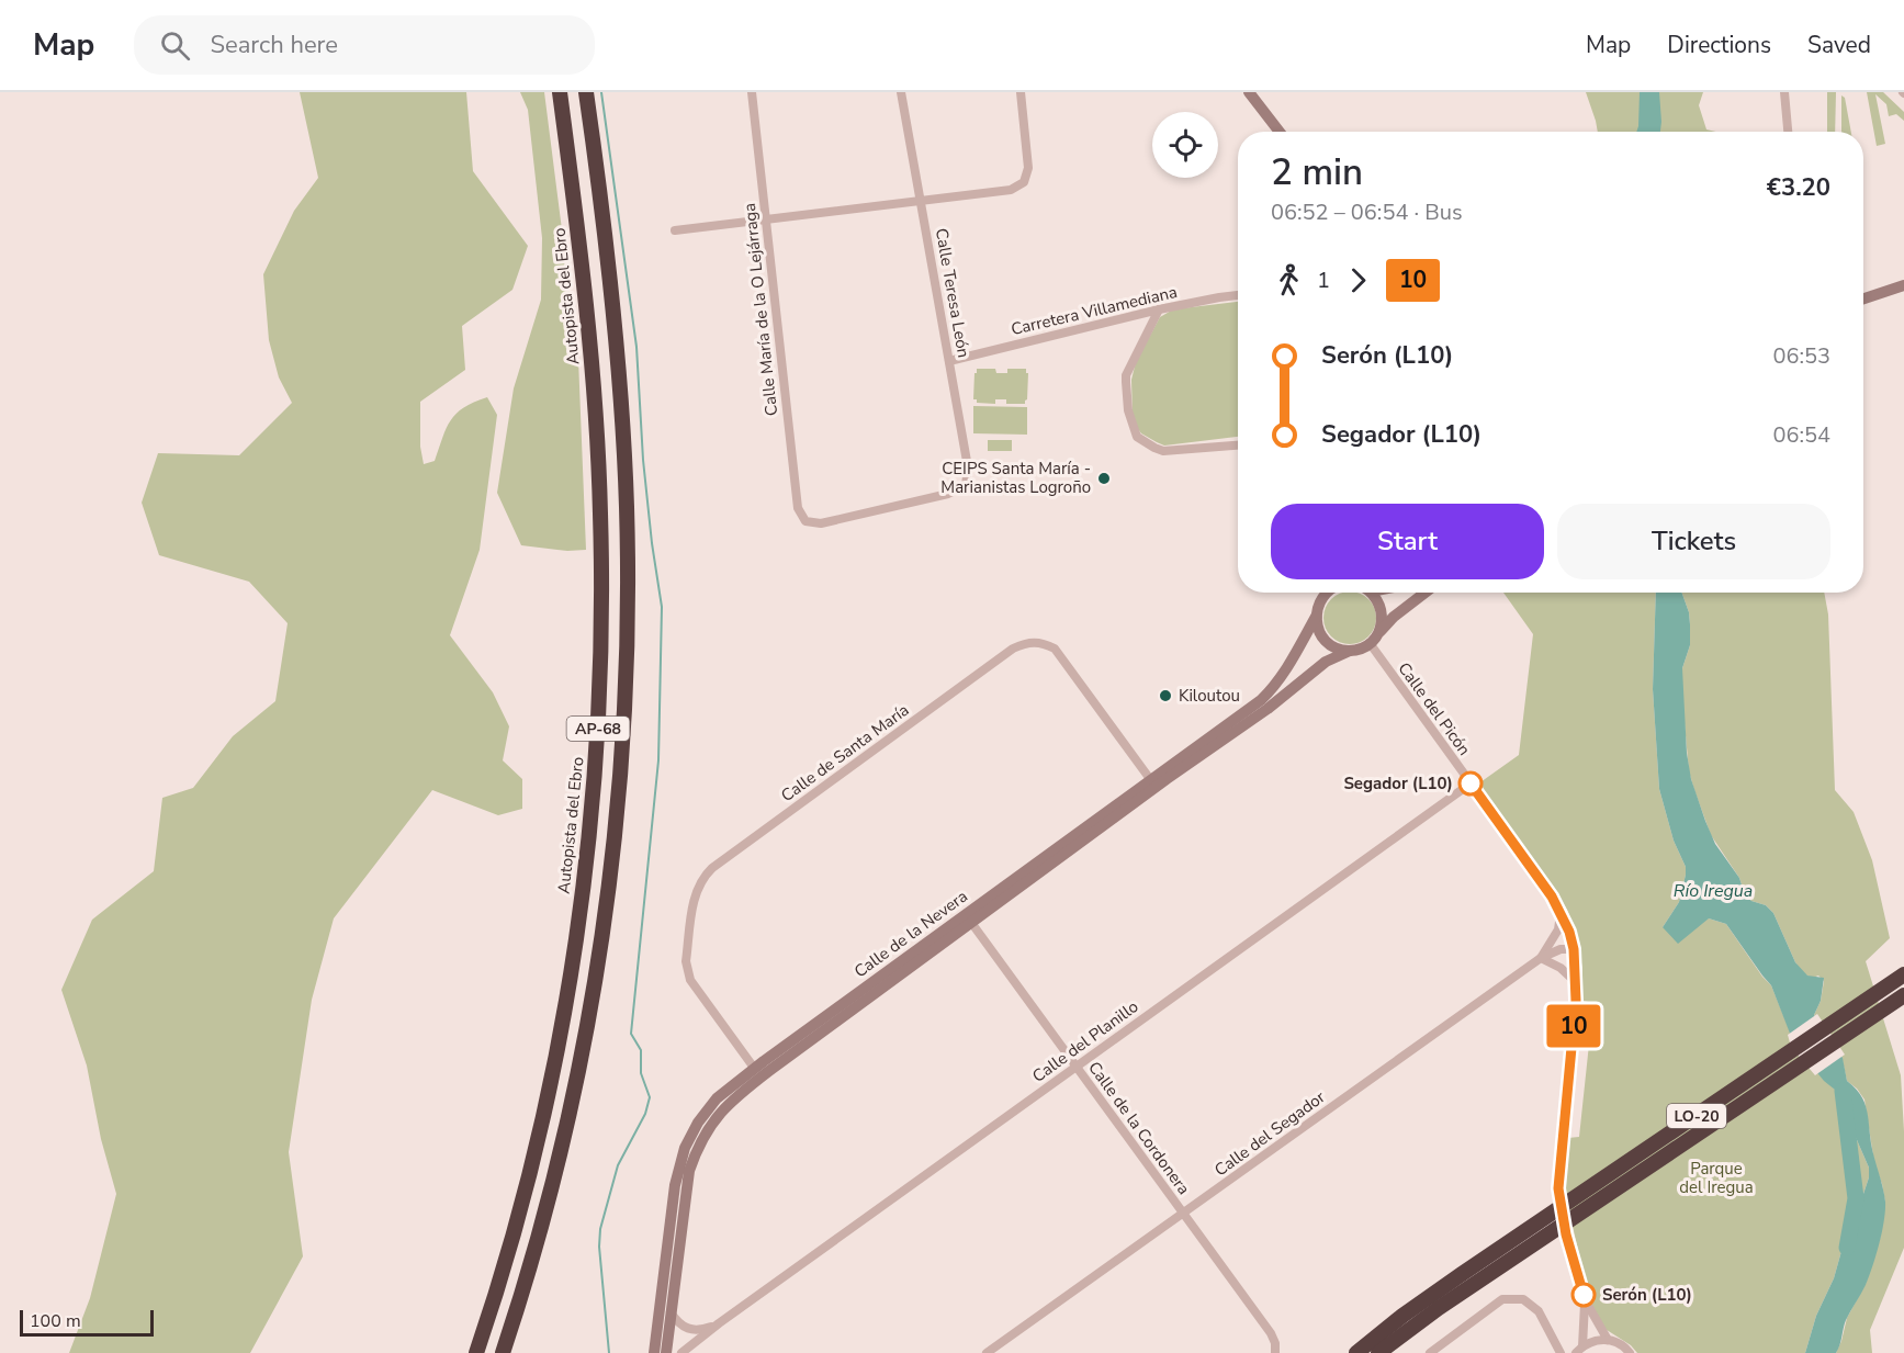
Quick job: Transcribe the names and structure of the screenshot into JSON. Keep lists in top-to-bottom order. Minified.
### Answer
{"streets":{"highway":["Autopista del Ebro","AP-68","LO-20"],"main road":["Calle de la Nevera"],"street":["Calle Teresa León","Calle María de la O Lejárraga","Carretera Villamediana","Calle del Picón","Calle de Santa María","Calle del Planillo","Calle de la Cordonera","Calle del Segador"]},"crossings":[["Calle Teresa León","Calle María de la O Lejárraga"],["Calle Teresa León","Carretera Villamediana"],["Calle del Picón","Calle de la Nevera"],["Calle del Picón","Calle del Planillo"],["Calle del Picón","Calle del Segador"],["Calle de Santa María","Calle de la Nevera"],["Calle de la Nevera","Calle del Planillo"],["Calle de la Nevera","Calle de la Cordonera"],["Calle del Planillo","Calle de la Cordonera"],["Calle de la Cordonera","Calle del Segador"]],"water":["Río Iregua"],"parks":["Parque del Iregua"],"places":["CEIPS Santa María - Marianistas Logroño","Kiloutou","Segador (L10)","Serón (L10)"],"lines":["bus line 10"],"scale_bar":"100 m","page":{"header":"Map","search":"Search here","nav":["Map","Directions","Saved"],"on_map":"10","heading":["2 min","06:52 – 06:54 · Bus","€3.20"],"legs":["1","10"],"list":[{"name":"Serón (L10)","value":"06:53"},{"name":"Segador (L10)","value":"06:54"}],"buttons":["Start","Tickets"],"scale":"100 m"}}
